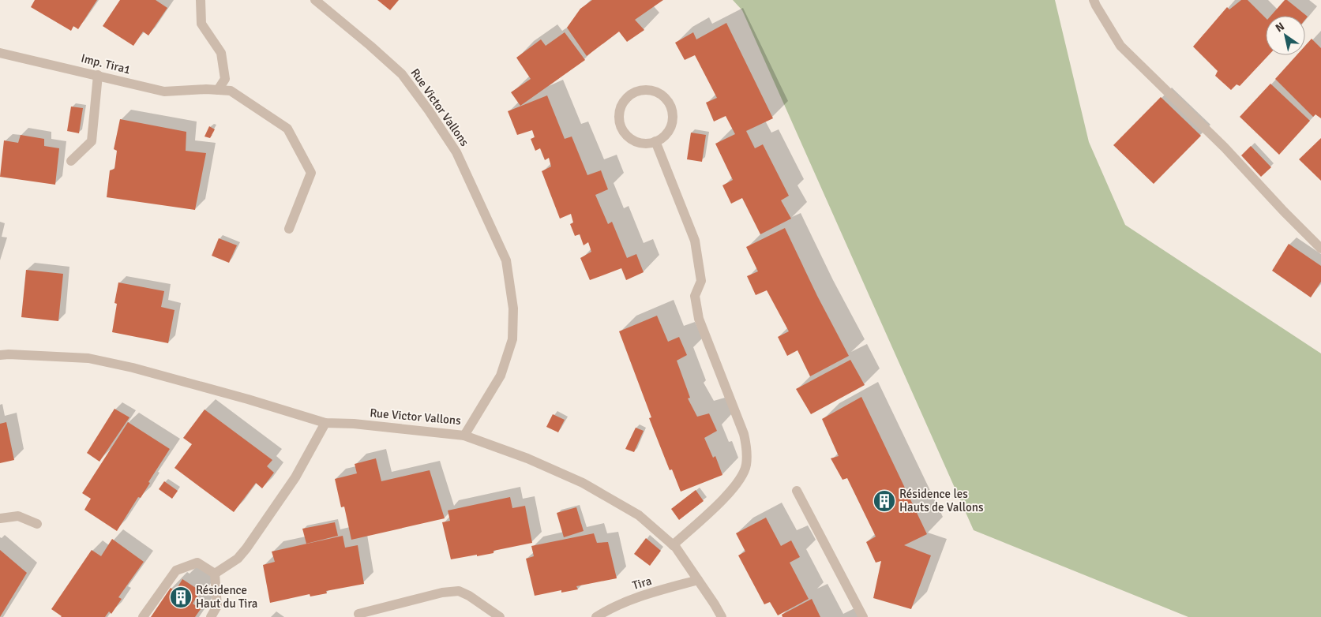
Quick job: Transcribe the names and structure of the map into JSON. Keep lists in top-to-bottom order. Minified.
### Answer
{"streets":{"street":["Imp. Tira1","Rue Victor Vallons","Tira"]},"places":{"building":["Résidence les Hauts de Vallons","Résidence Haut du Tira"]},"north":"top left"}
